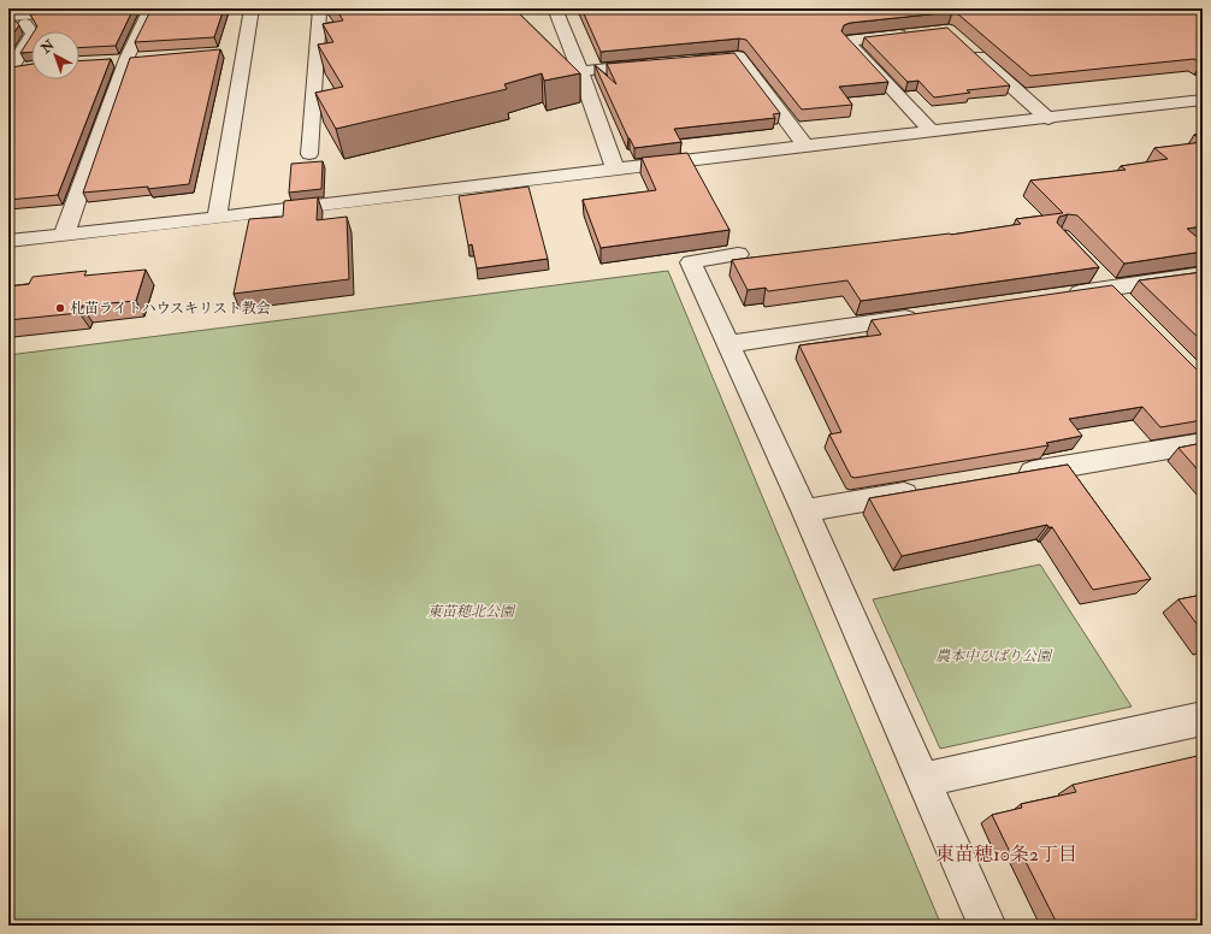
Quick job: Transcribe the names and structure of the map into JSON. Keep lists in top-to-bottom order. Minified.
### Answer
{"districts":["東苗穂10条2丁目"],"parks":["東苗穂北公園","農本中ひばり公園"],"places":["札苗ライトハウスキリスト教会"],"north":"top left"}
